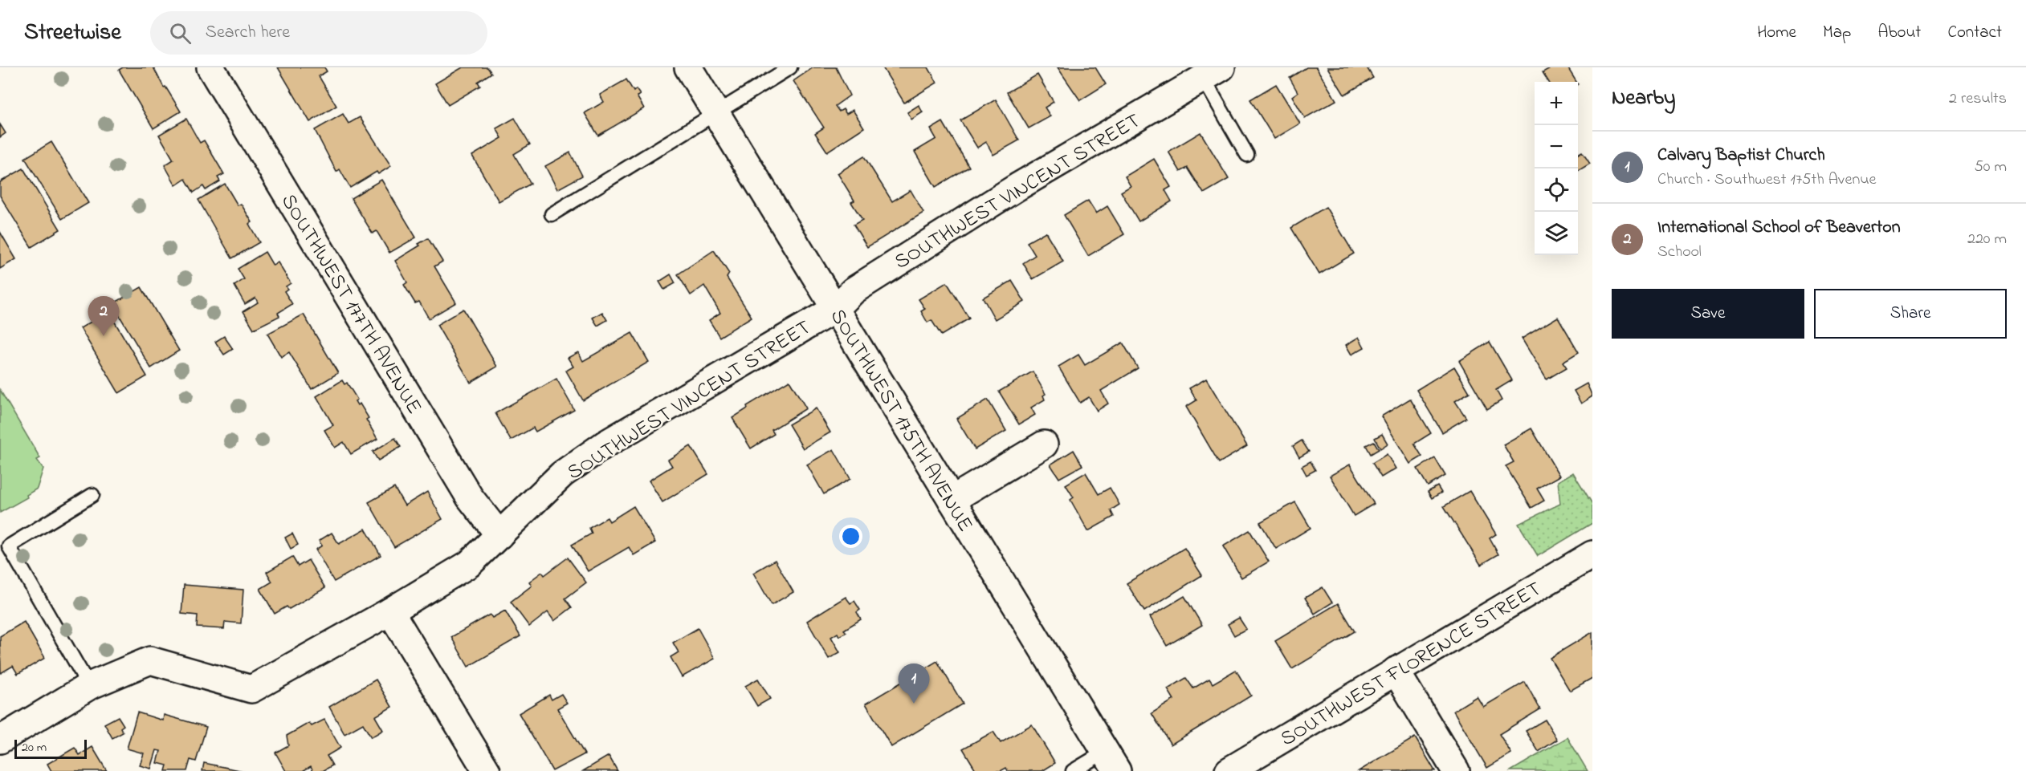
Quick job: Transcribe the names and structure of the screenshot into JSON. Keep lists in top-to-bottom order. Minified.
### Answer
{"streets":{"street":["SOUTHWEST VINCENT STREET","SOUTHWEST 177TH AVENUE","SOUTHWEST 175TH AVENUE","SOUTHWEST FLORENCE STREET"]},"crossings":[["SOUTHWEST VINCENT STREET","SOUTHWEST 177TH AVENUE"],["SOUTHWEST VINCENT STREET","SOUTHWEST 175TH AVENUE"]],"scale_bar":"20 m","page":{"header":"Streetwise","search":"Search here","nav":["Home","Map","About","Contact"],"heading":["Nearby","2 results"],"map_buttons":["+","−"],"list":[{"mark":"1","name":"Calvary Baptist Church","note":"Church · Southwest 175th Avenue","value":"50 m"},{"mark":"2","name":"International School of Beaverton","note":"School","value":"220 m"}],"buttons":["Save","Share"],"pins":["2","1"],"scale":"20 m"}}
